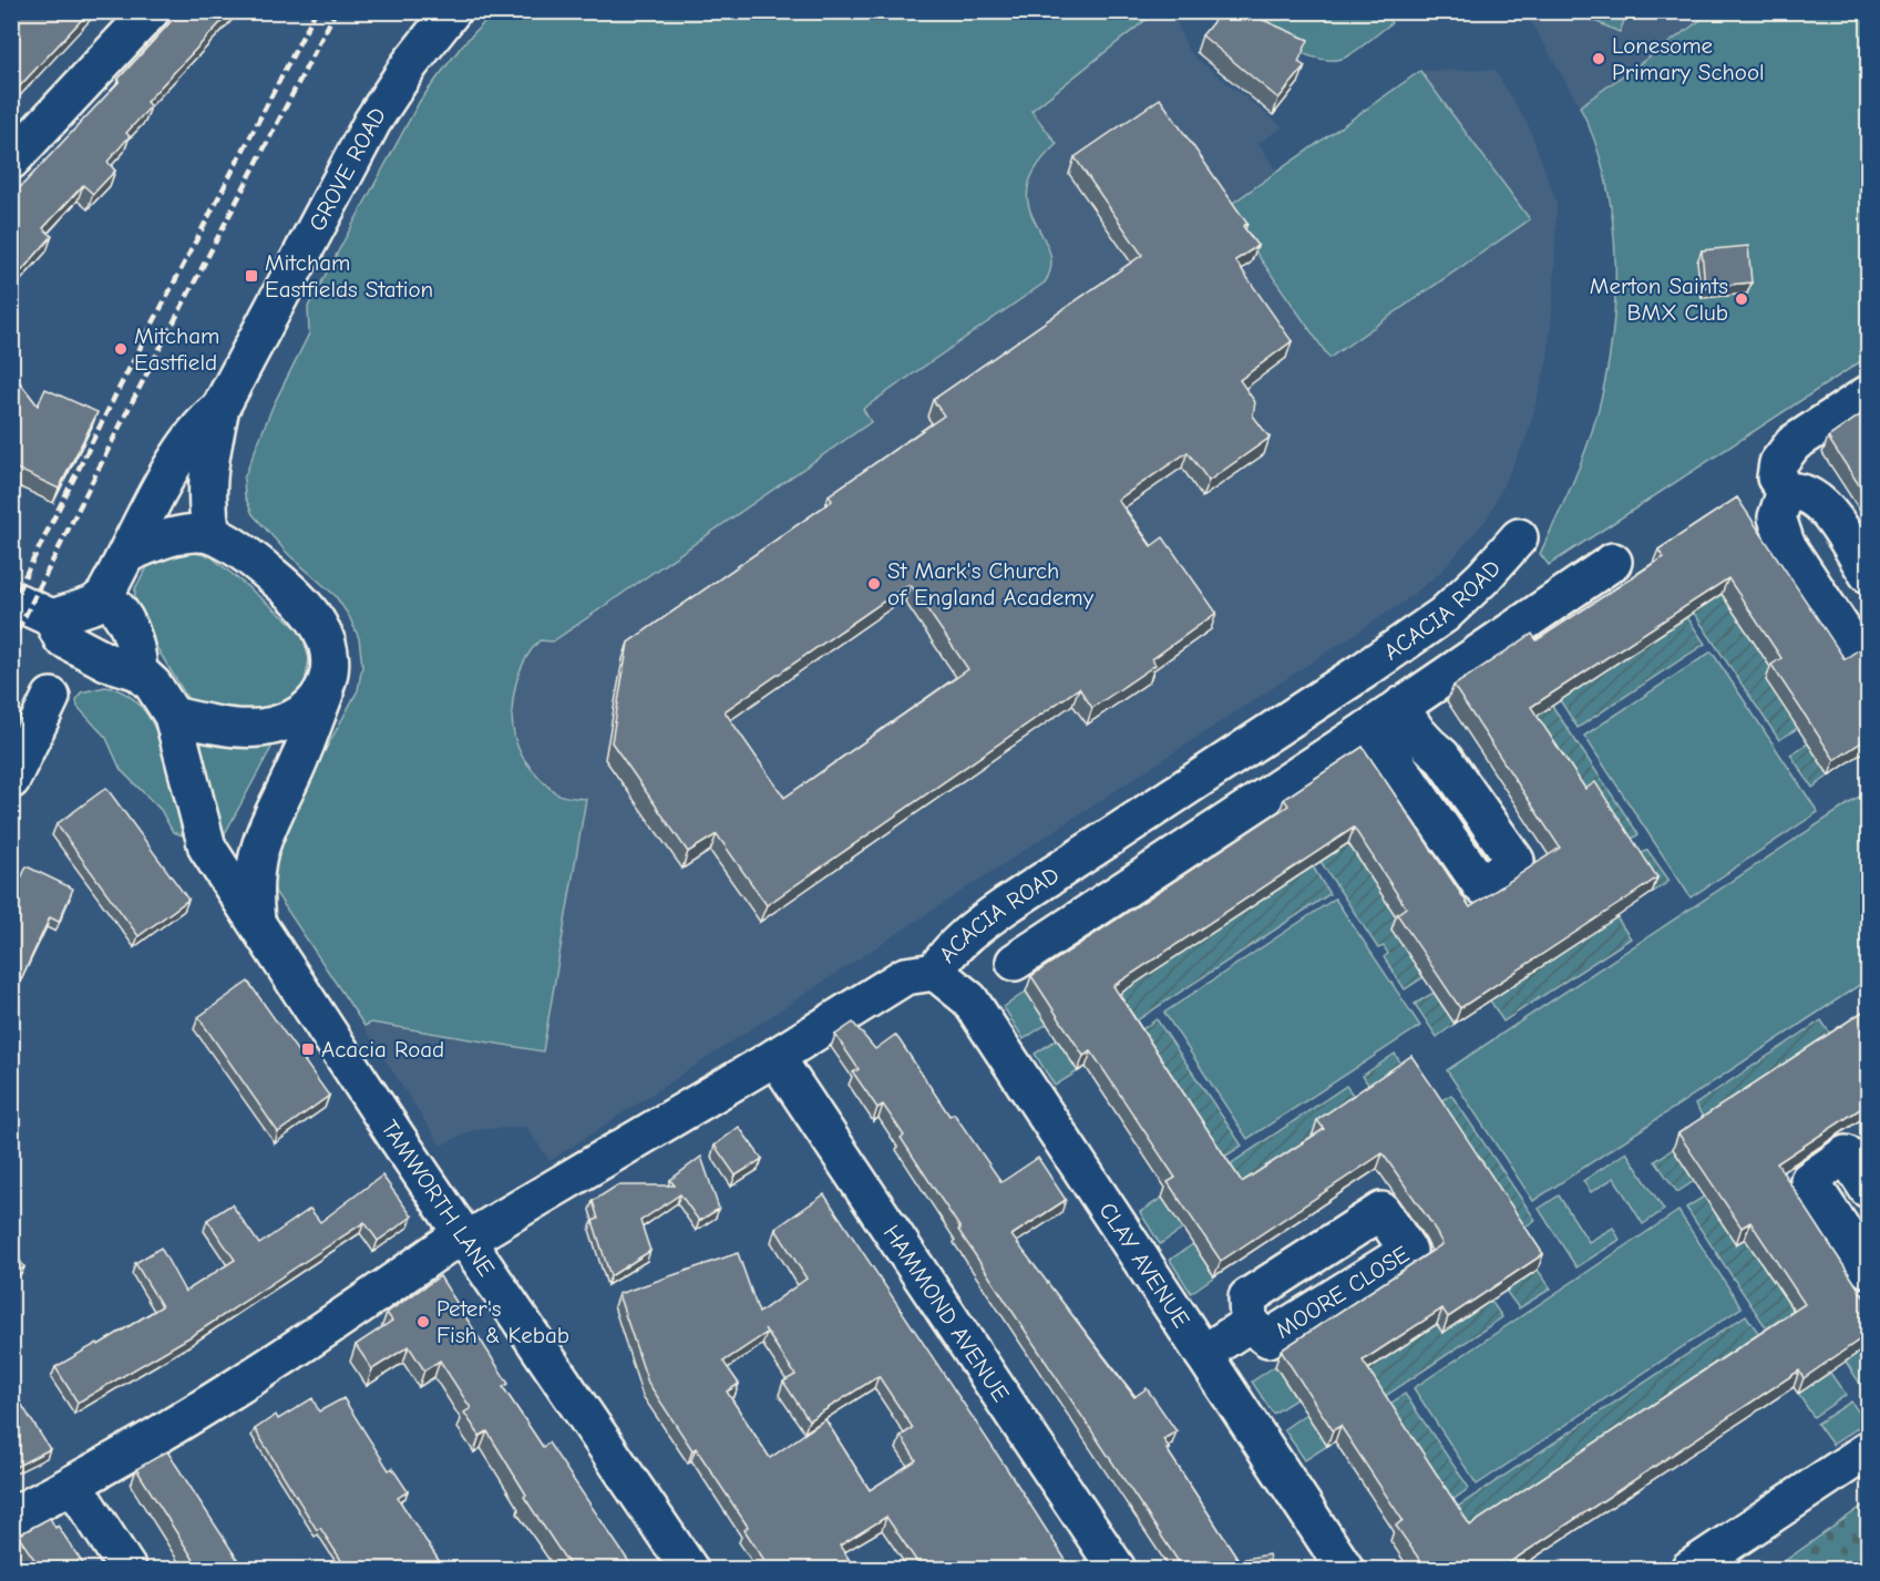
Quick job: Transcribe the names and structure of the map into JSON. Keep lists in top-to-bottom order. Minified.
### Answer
{"streets":{"street":["GROVE ROAD","ACACIA ROAD","TAMWORTH LANE","CLAY AVENUE","MOORE CLOSE","HAMMOND AVENUE"]},"crossings":[["GROVE ROAD","TAMWORTH LANE"],["ACACIA ROAD","TAMWORTH LANE"],["ACACIA ROAD","CLAY AVENUE"],["ACACIA ROAD","HAMMOND AVENUE"],["CLAY AVENUE","MOORE CLOSE"]],"places":{"other":["Lonesome Primary School","Merton Saints BMX Club","Mitcham Eastfield","St Mark's Church of England Academy","Peter's Fish & Kebab"],"transit":["Mitcham Eastfields Station","Acacia Road"]}}
